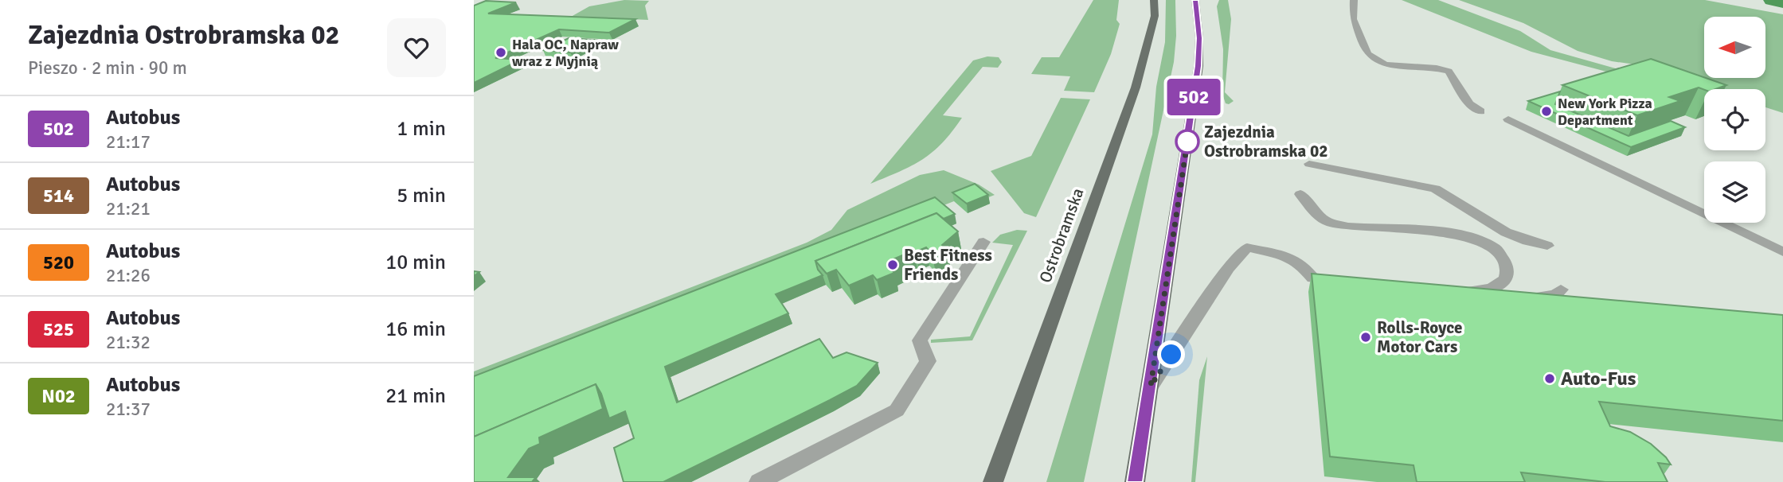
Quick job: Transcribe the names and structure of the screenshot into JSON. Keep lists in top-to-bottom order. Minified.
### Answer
{"streets":{"main road":["Ostrobramska"]},"places":["Hala OC, Napraw wraz z Myjnią","New York Pizza Department","Zajezdnia Ostrobramska 02","Best Fitness Friends","Rolls-Royce Motor Cars","Auto-Fus"],"lines":["bus line 502"],"north":"left","page":{"heading":["Zajezdnia Ostrobramska 02","Pieszo · 2 min · 90 m"],"on_map":"502","list":[{"mark":"502","name":"Autobus","note":"21:17","value":"1 min"},{"mark":"514","name":"Autobus","note":"21:21","value":"5 min"},{"mark":"520","name":"Autobus","note":"21:26","value":"10 min"},{"mark":"525","name":"Autobus","note":"21:32","value":"16 min"},{"mark":"N02","name":"Autobus","note":"21:37","value":"21 min"}]}}
